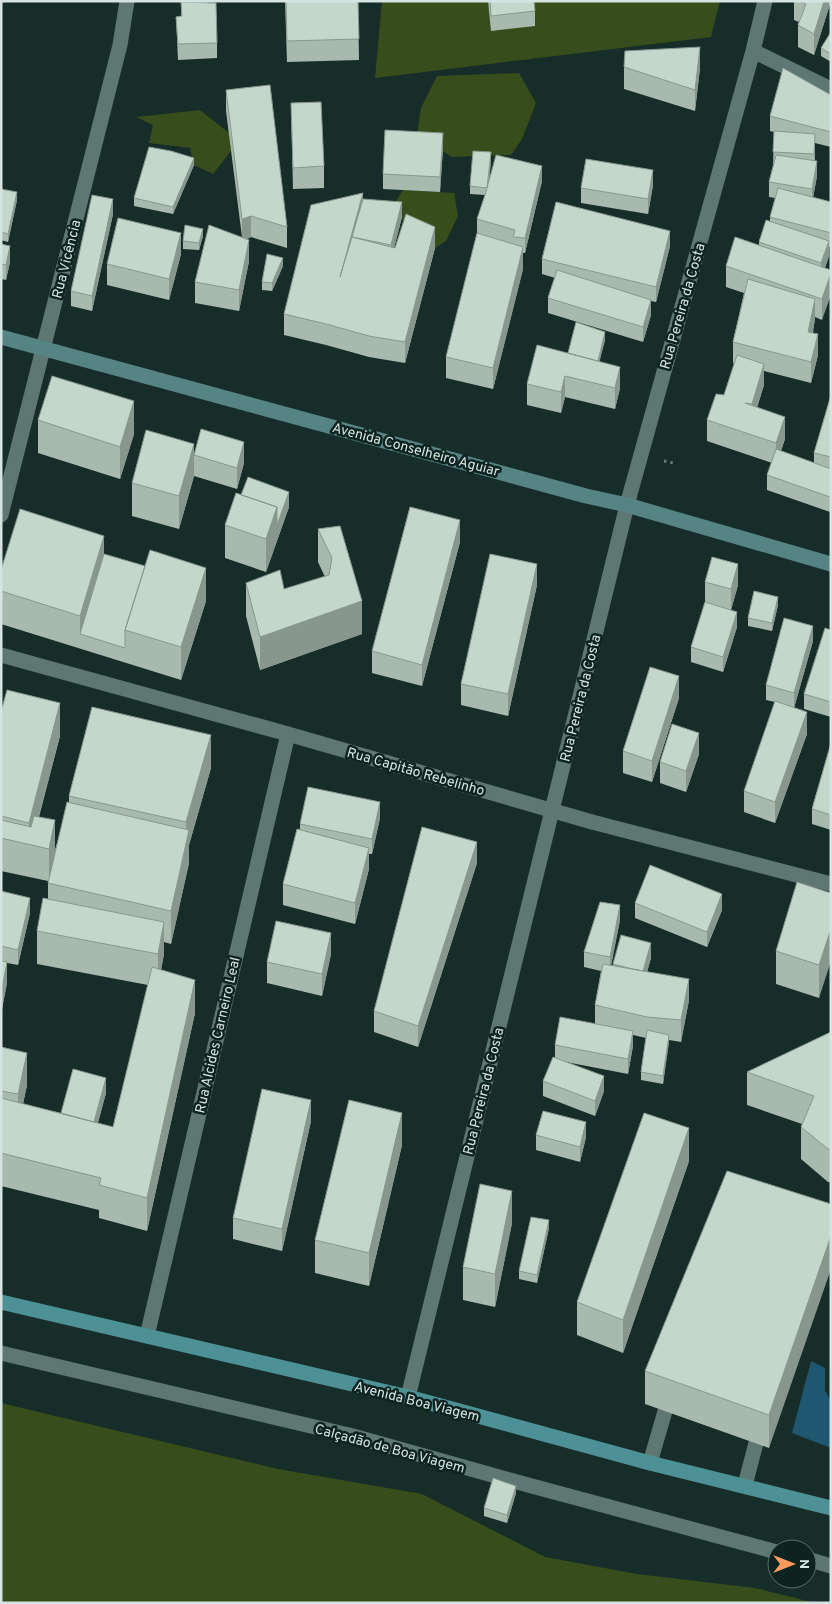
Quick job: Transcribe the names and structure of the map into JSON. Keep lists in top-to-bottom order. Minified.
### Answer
{"streets":{"main road":["Avenida Conselheiro Aguiar","Avenida Boa Viagem"],"street":["Rua Vicência","Rua Pereira da Costa","Rua Capitão Rebelinho","Rua Alcides Carneiro Leal","Calçadão de Boa Viagem"]},"crossings":[["Rua Vicência","Avenida Conselheiro Aguiar"],["Rua Pereira da Costa","Avenida Conselheiro Aguiar"],["Rua Pereira da Costa","Rua Capitão Rebelinho"],["Rua Pereira da Costa","Avenida Boa Viagem"],["Rua Capitão Rebelinho","Rua Alcides Carneiro Leal"],["Rua Alcides Carneiro Leal","Avenida Boa Viagem"]],"north":"right"}
